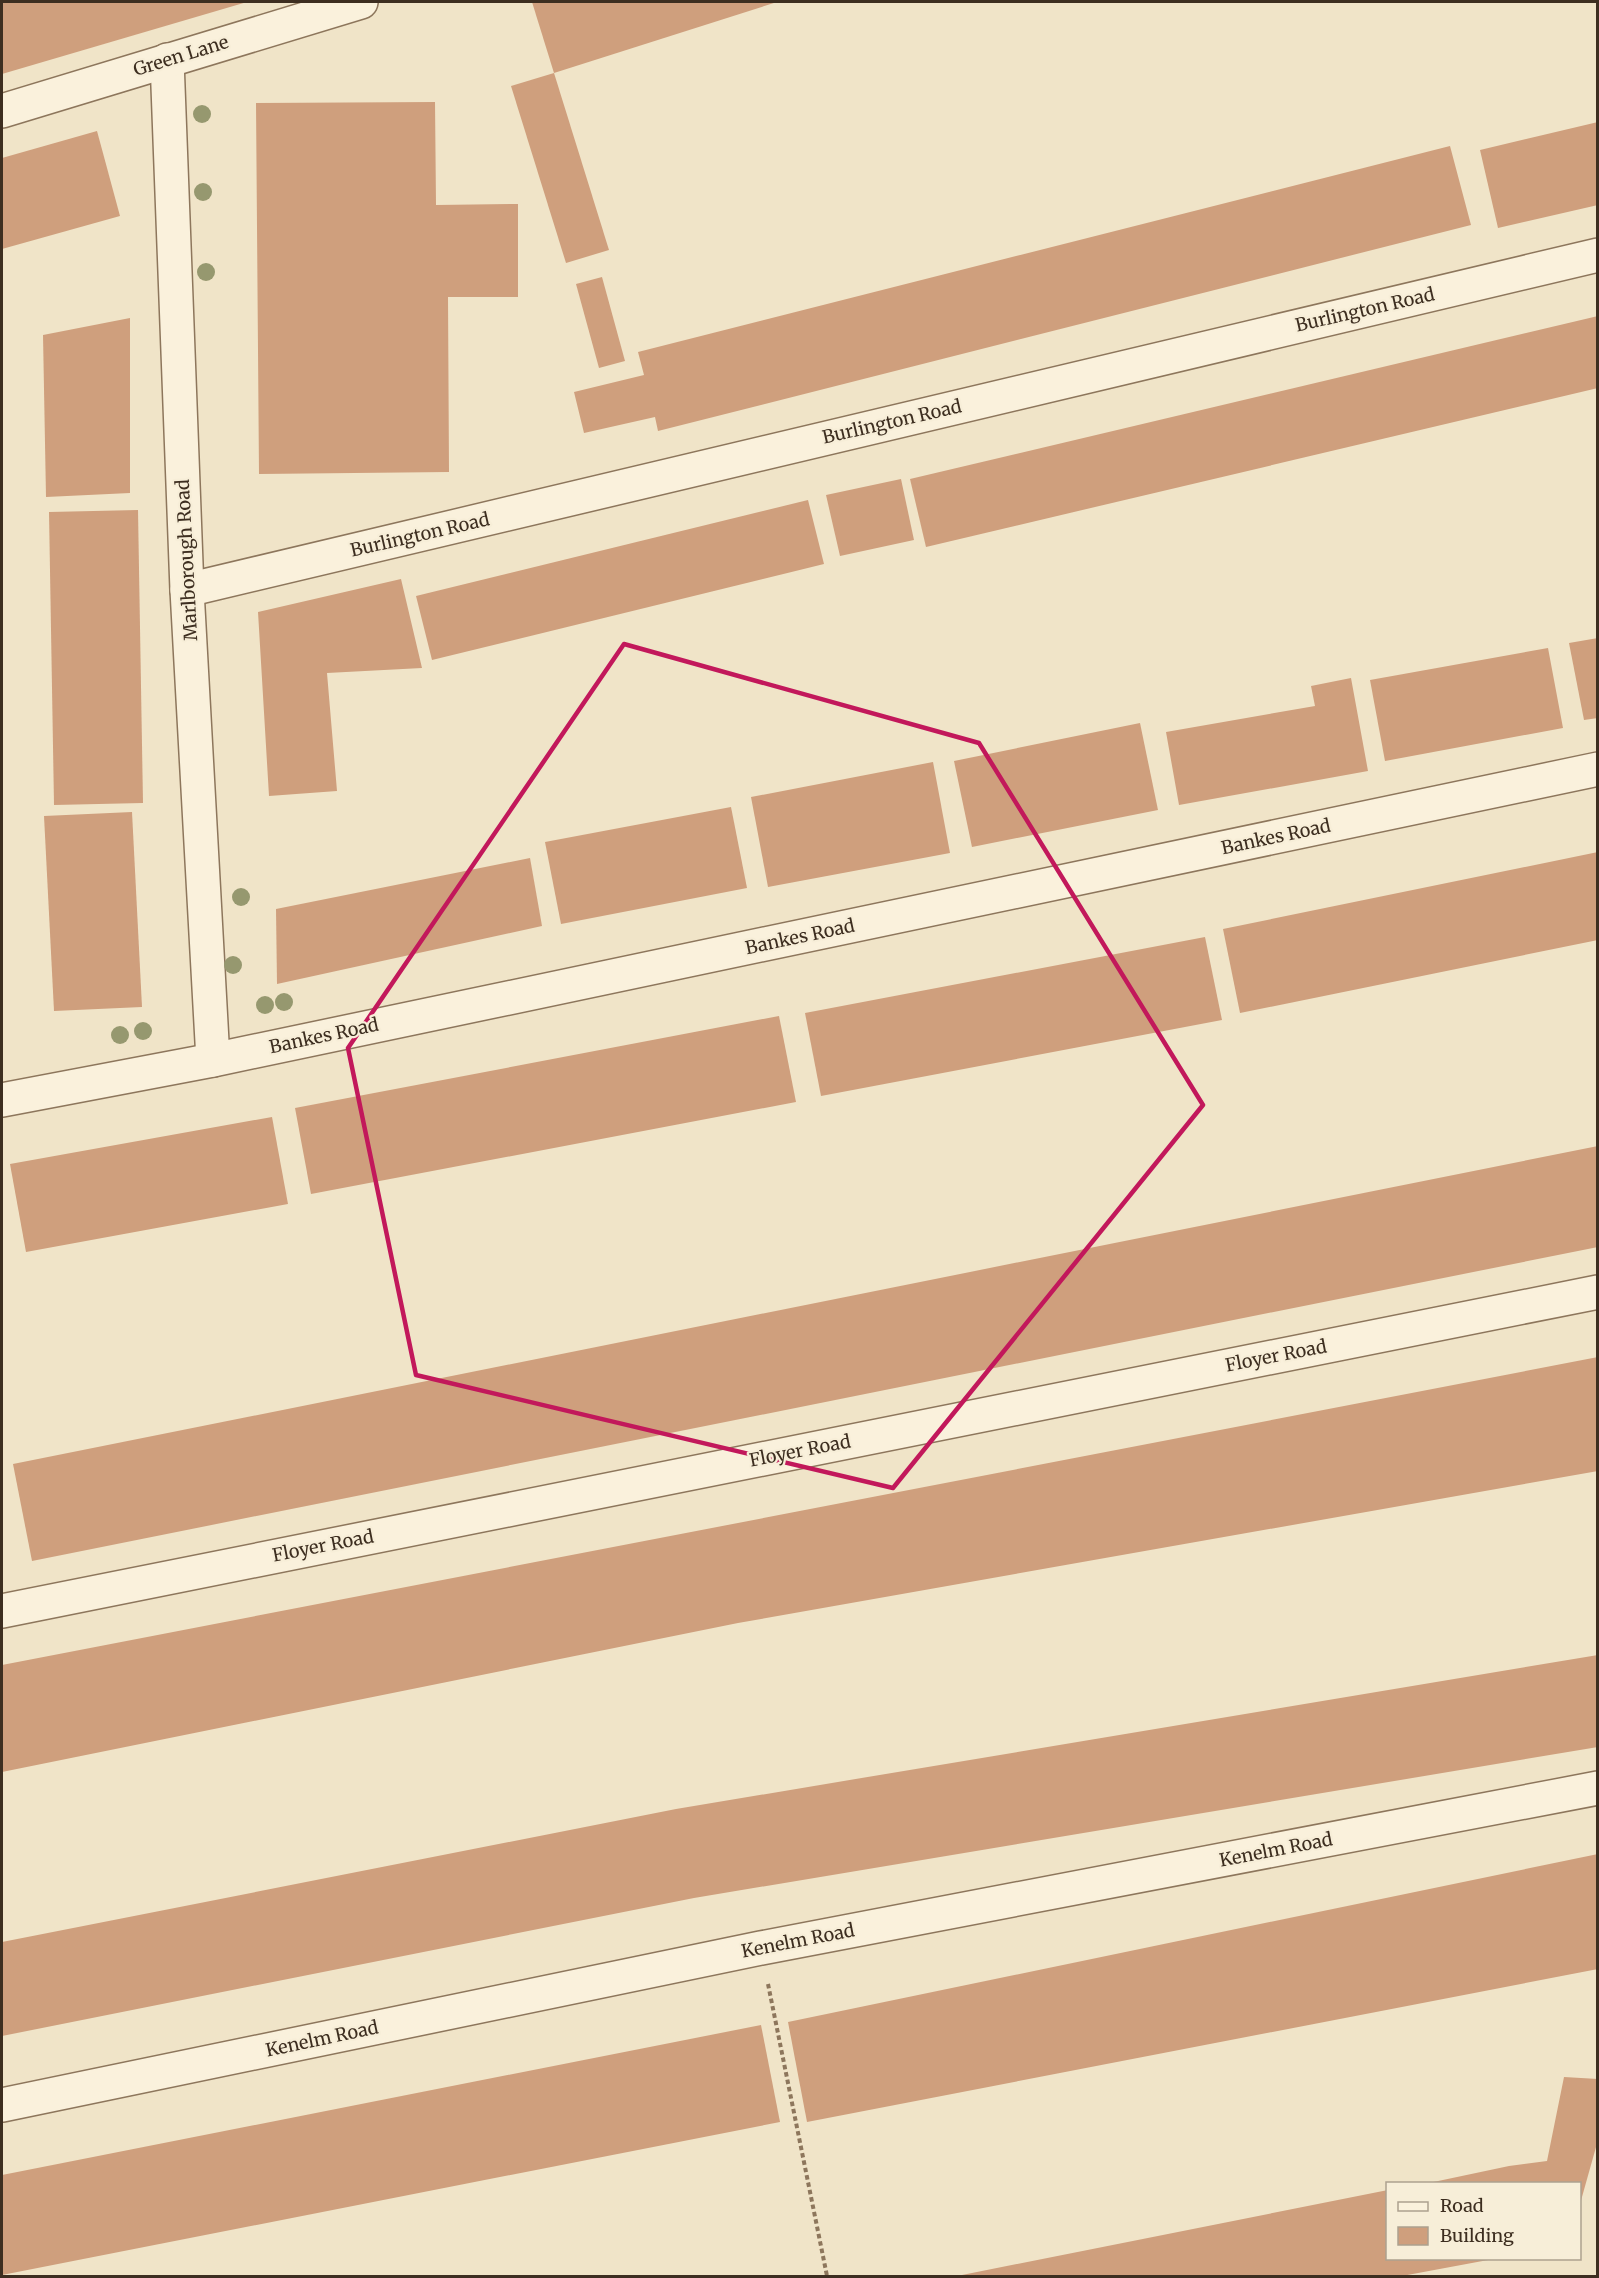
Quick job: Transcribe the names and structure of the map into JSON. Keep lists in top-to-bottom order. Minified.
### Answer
{"streets":{"street":["Green Lane","Burlington Road","Marlborough Road","Bankes Road","Floyer Road","Kenelm Road"]},"crossings":[["Green Lane","Marlborough Road"],["Burlington Road","Marlborough Road"],["Marlborough Road","Bankes Road"]],"legend":["Road","Building"]}
